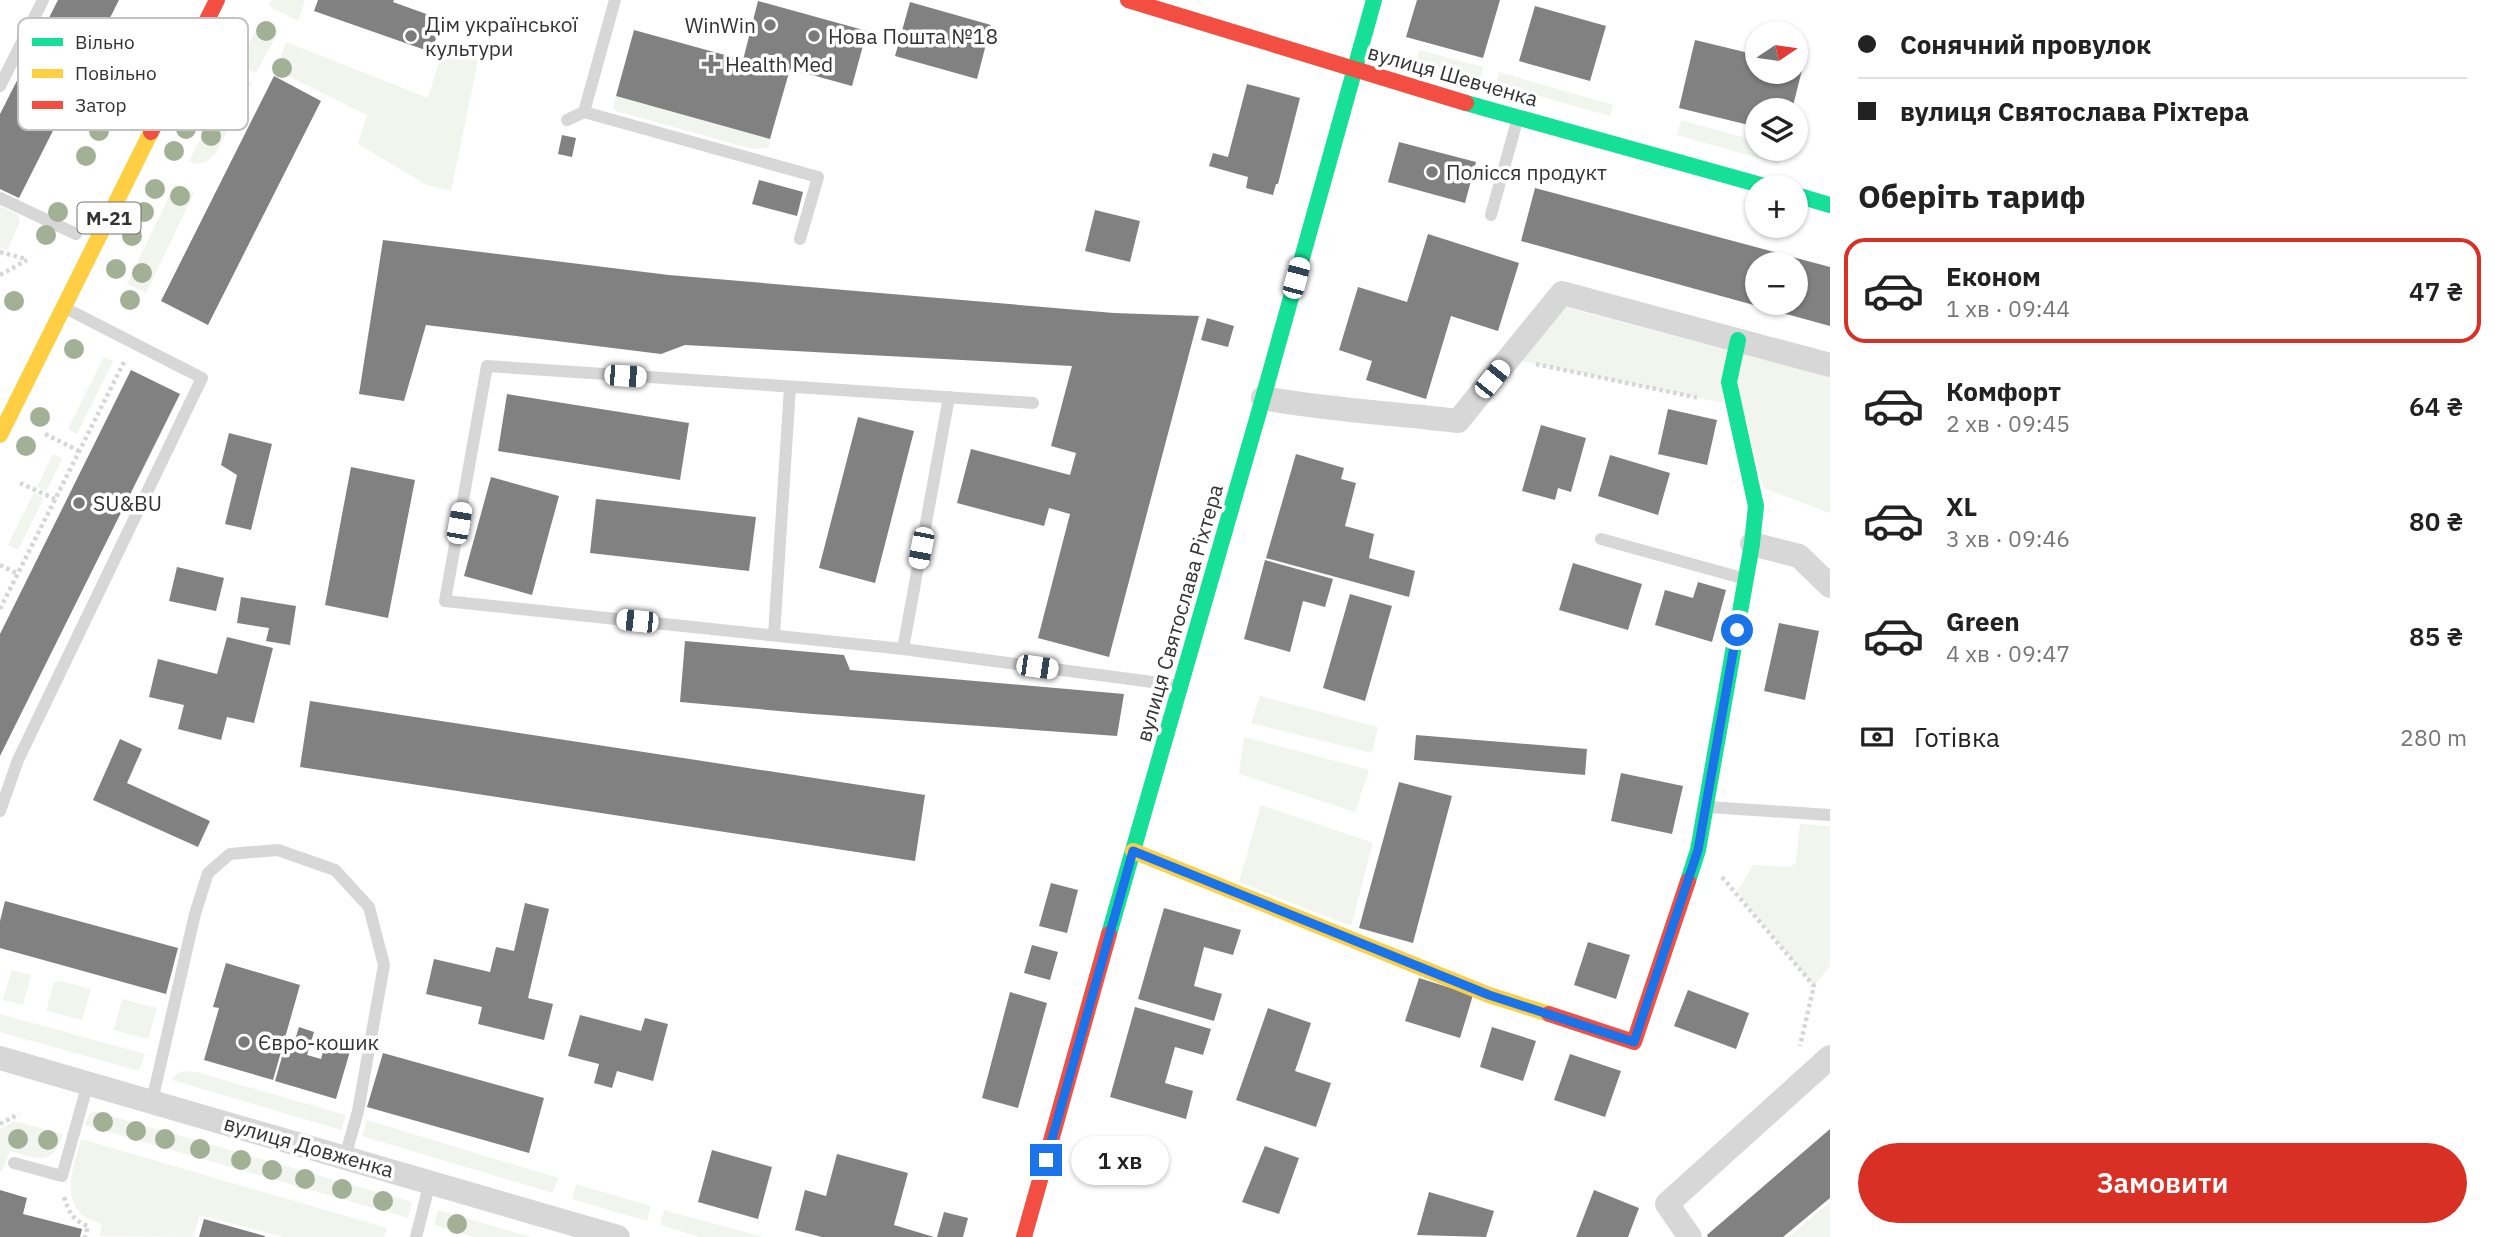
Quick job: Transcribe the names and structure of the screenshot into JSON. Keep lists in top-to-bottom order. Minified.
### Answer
{"streets":{"main road":["вулиця Шевченка","М-21","вулиця Святослава Ріхтера"],"street":["вулиця Довженка"]},"crossings":[["вулиця Шевченка","вулиця Святослава Ріхтера"]],"places":{"other":["WinWin","Дім української культури","Нова Пошта №18","Полісся продукт","SU&BU","Євро-кошик"],"health":["Health Med"]},"legend":["Вільно","Повільно","Затор"],"north":"right","page":{"banner":["Сонячний провулок","вулиця Святослава Ріхтера"],"map_buttons":["+","−"],"heading":"Оберіть тариф","list":[{"name":"Економ","note":"1 хв · 09:44","value":"47 ₴"},{"name":"Комфорт","note":"2 хв · 09:45","value":"64 ₴"},{"name":"XL","note":"3 хв · 09:46","value":"80 ₴"},{"name":"Green","note":"4 хв · 09:47","value":"85 ₴"}],"pay":["Готівка","280 m"],"buttons":"Замовити","bubble":"1 хв"}}
